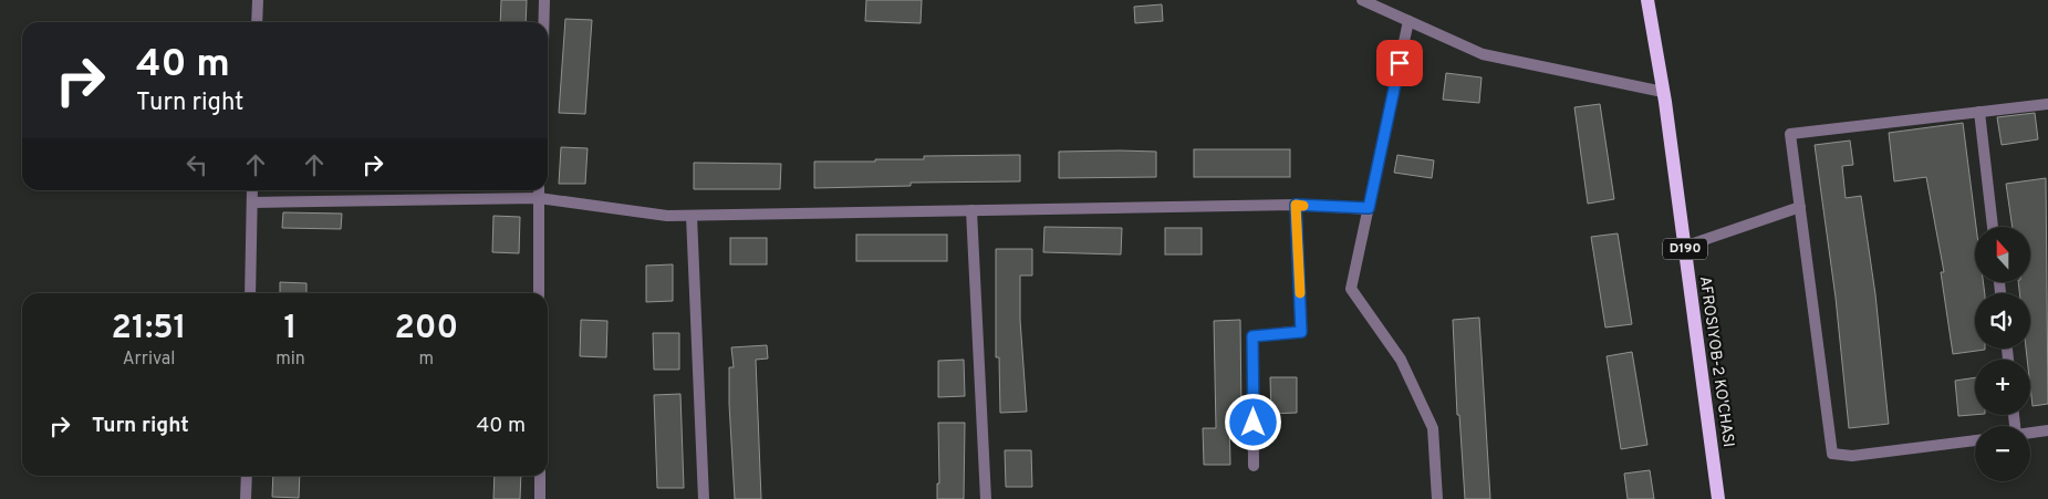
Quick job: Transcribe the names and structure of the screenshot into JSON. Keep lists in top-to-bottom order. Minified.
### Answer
{"streets":{"main road":["D190","AFROSIYOB-2 KO'CHASI"]},"north":"top","page":{"turn":["40 m","Turn right"],"map_buttons":["+","−"],"eta":["21:51","Arrival","1","min","200","m"],"list":[{"name":"Turn right","value":"40 m"}]}}
